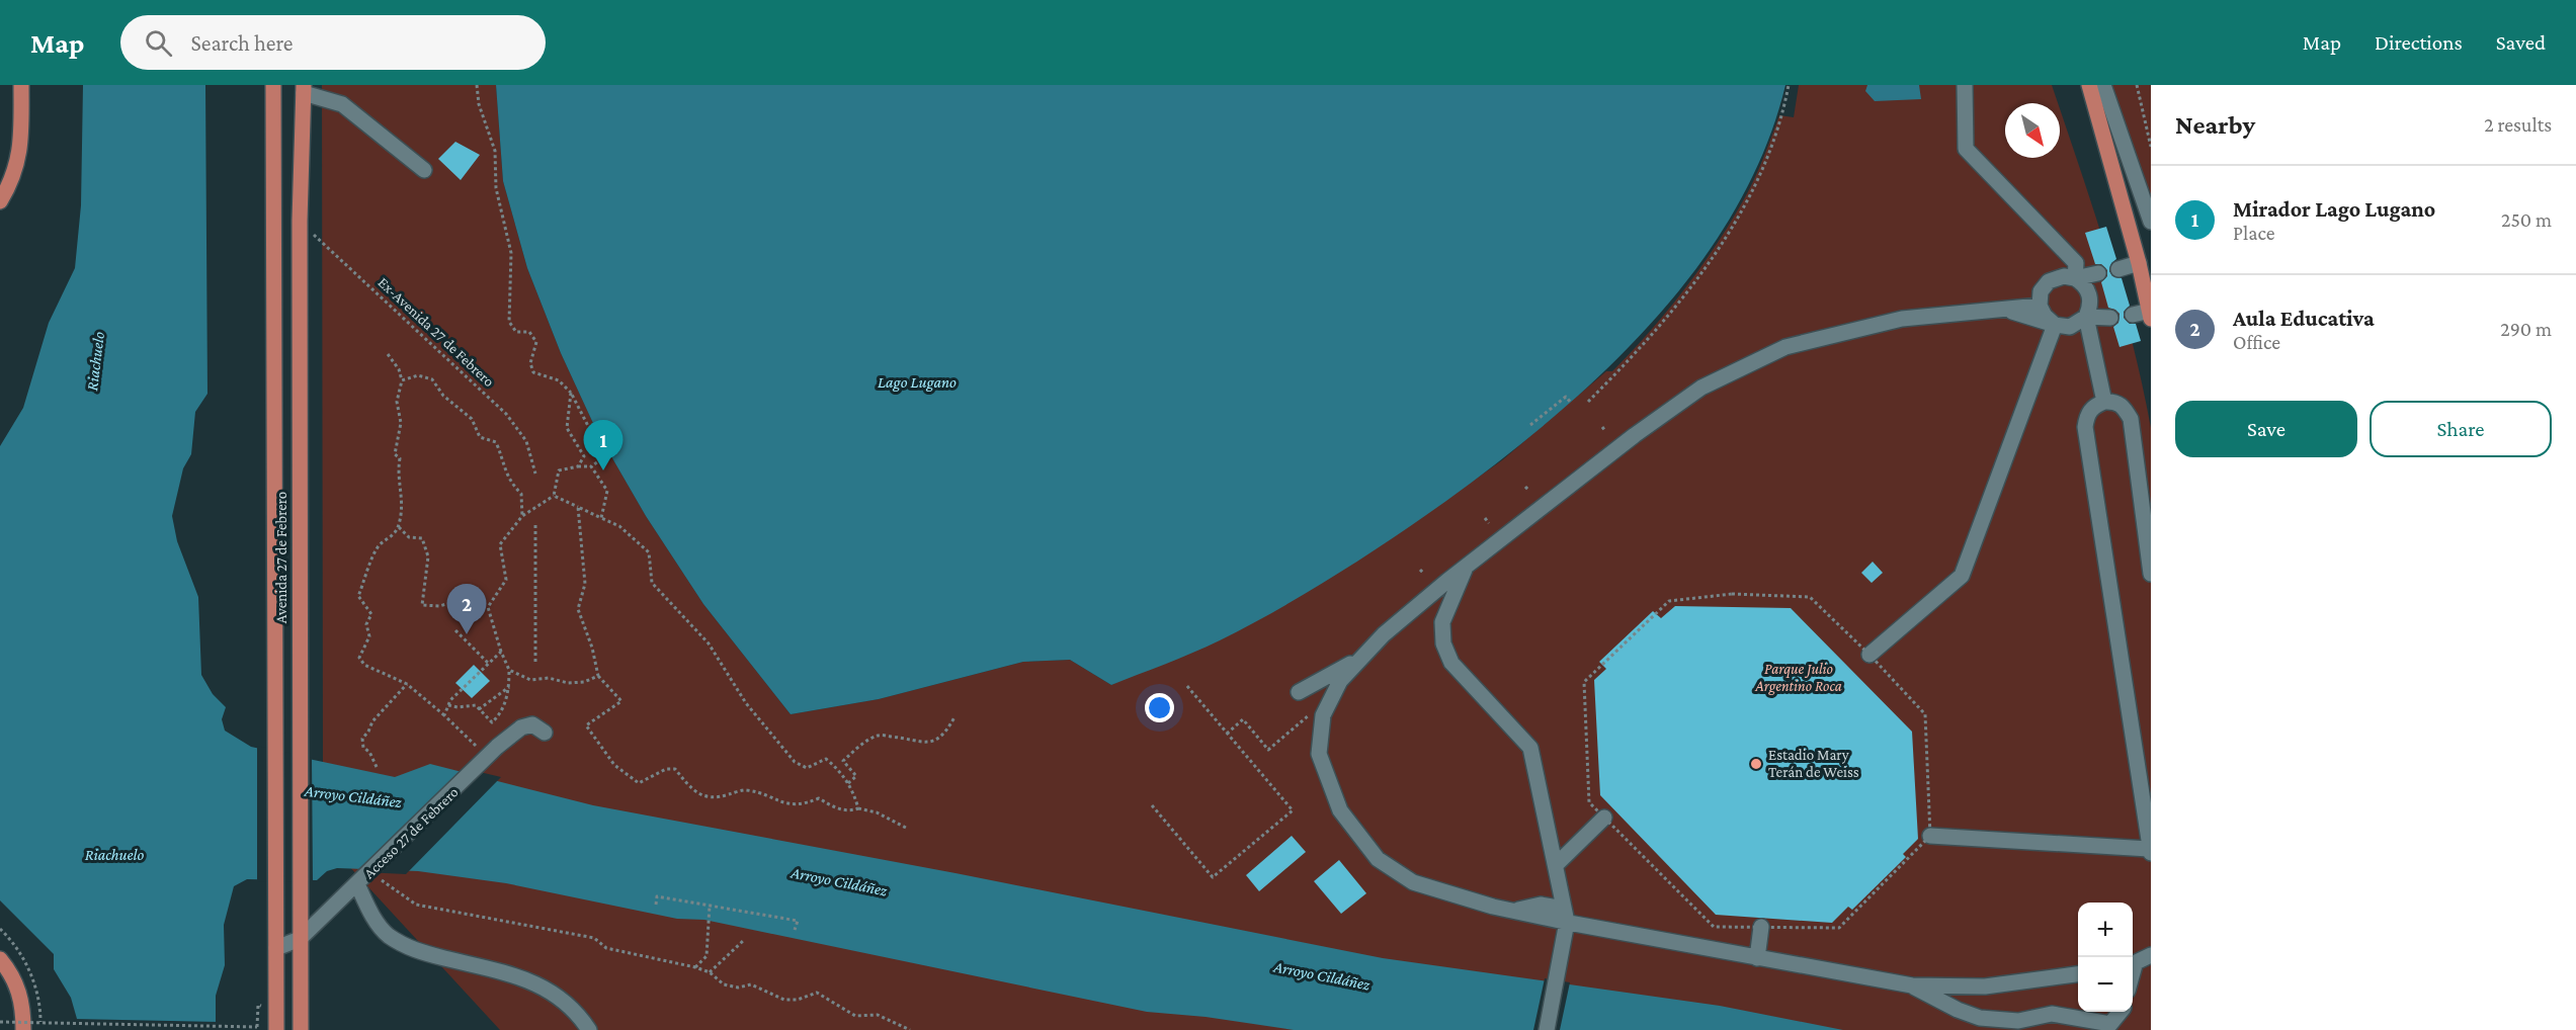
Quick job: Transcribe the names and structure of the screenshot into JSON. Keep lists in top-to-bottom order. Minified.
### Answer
{"streets":{"main road":["Avenida 27 de Febrero"],"lane":["Acceso 27 de Febrero"],"path":["Ex-Avenida 27 de Febrero"]},"crossings":[["Ex-Avenida 27 de Febrero","Avenida 27 de Febrero"],["Avenida 27 de Febrero","Acceso 27 de Febrero"]],"water":["Riachuelo","Lago Lugano","Arroyo Cildáñez"],"parks":["Parque Julio Argentino Roca"],"places":["Estadio Mary Terán de Weiss"],"north":"bottom right","page":{"header":"Map","search":"Search here","nav":["Map","Directions","Saved"],"heading":["Nearby","2 results"],"list":[{"mark":"1","name":"Mirador Lago Lugano","note":"Place","value":"250 m"},{"mark":"2","name":"Aula Educativa","note":"Office","value":"290 m"}],"buttons":["Save","Share"],"pins":["1","2"],"map_buttons":["+","−"]}}
